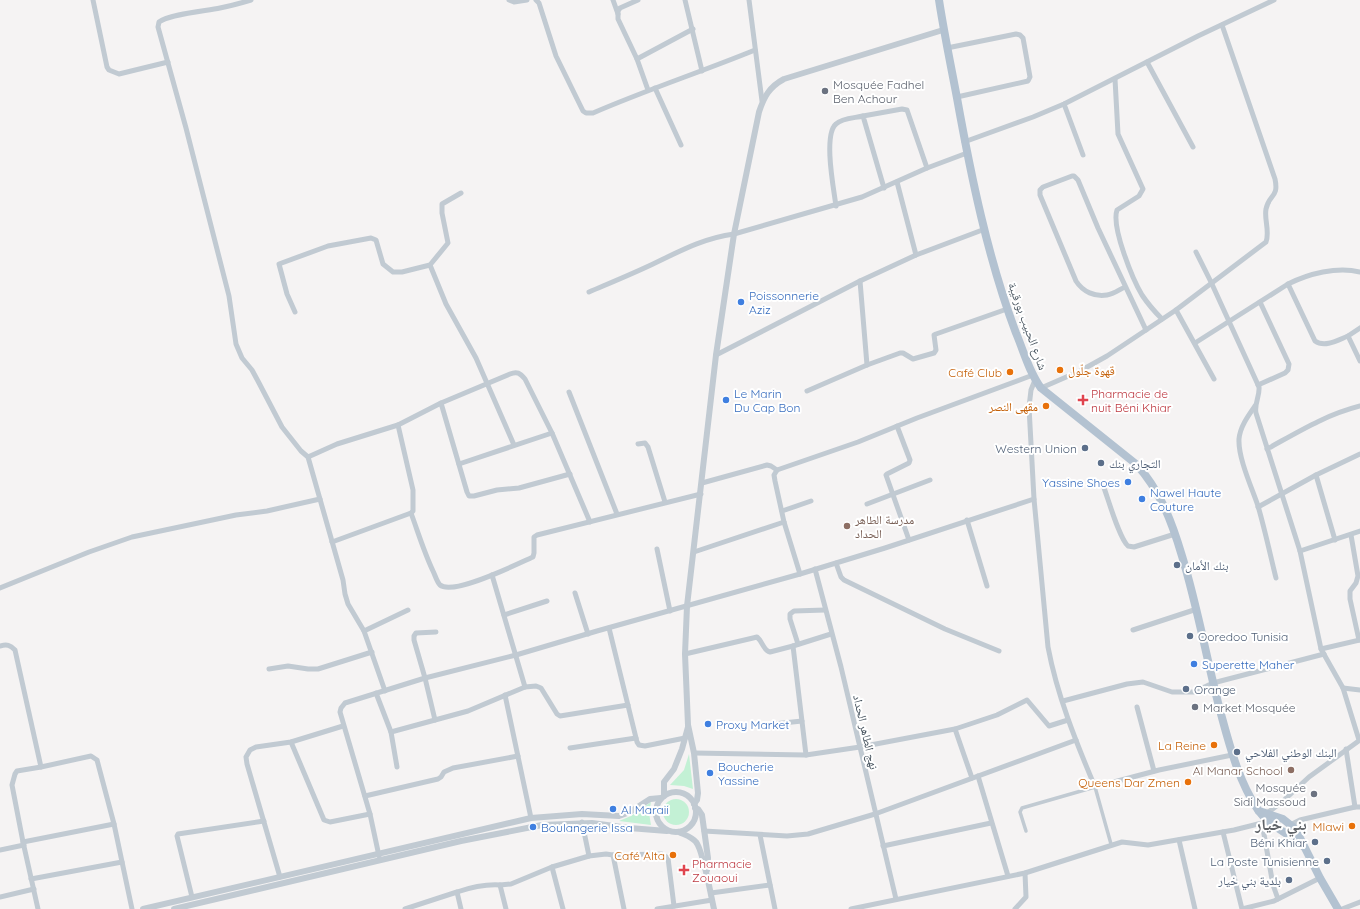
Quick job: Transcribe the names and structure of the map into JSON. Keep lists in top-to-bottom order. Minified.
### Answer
{"streets":{"main road":["شارع الحبيب بورقيبة"],"street":["نهج الطاهر الحداد"]},"districts":["بني خيار"],"places":{"other":["Mosquée Fadhel Ben Achour","Poissonnerie Aziz","قهوة جلّول","Café Club","Le Marin Du Cap Bon","مقهى النصر","Western Union","التجاري بنك","Yassine Shoes","Nawel Haute Couture","مدرسة الطاهر الحداد","بنك الأمان","Ooredoo Tunisia","Superette Maher","Orange","Market Mosquée","Proxy Market","La Reine","البنك الوطني الفلاحي","Al Manar School","Boucherie Yassine","Queens Dar Zmen","Mosquée Sidi Massoud","Al Maraii","Mlawi","Boulangerie Issa","Béni Khiar","Café Alta","La Poste Tunisienne","بلدية بني خيار"],"health":["Pharmacie de nuit Béni Khiar","Pharmacie Zouaoui"]}}
